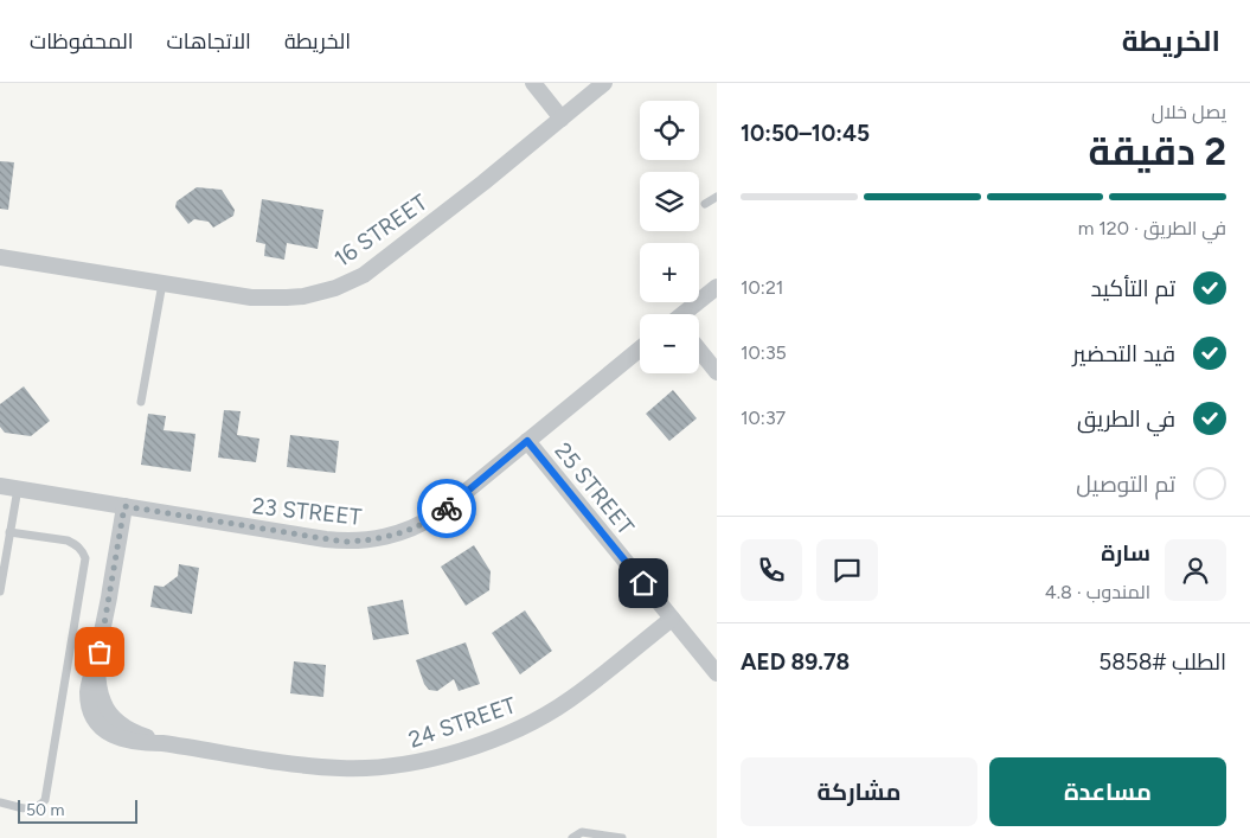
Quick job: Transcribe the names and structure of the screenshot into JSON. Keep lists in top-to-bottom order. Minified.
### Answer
{"streets":{"street":["16 STREET","25 STREET","23 STREET","24 STREET"]},"crossings":[["25 STREET","23 STREET"],["25 STREET","24 STREET"],["23 STREET","24 STREET"]],"scale_bar":"50 m","page":{"header":"الخريطة","nav":["الخريطة","الاتجاهات","المحفوظات"],"heading":["2 دقيقة","يصل خلال","10:45–10:50"],"panel":["سارة","المندوب · 4.8","الطلب #5858","AED 89.78"],"map_buttons":["+","−"],"bar":"في الطريق · 120 m","list":[["تم التأكيد","10:21"],["قيد التحضير","10:35"],["في الطريق","10:37"],"تم التوصيل"],"buttons":["مساعدة","مشاركة"],"scale":"50 m"}}
